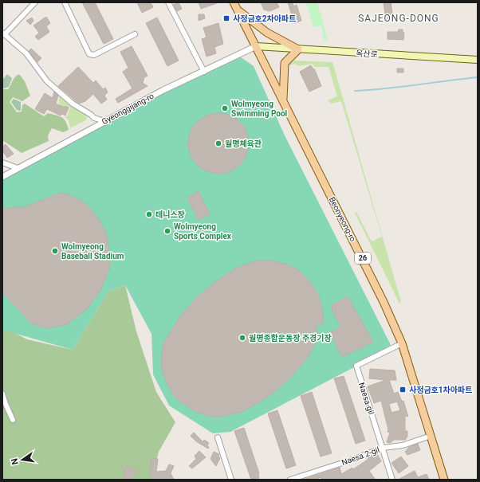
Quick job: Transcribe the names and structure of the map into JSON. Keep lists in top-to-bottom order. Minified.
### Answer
{"streets":{"main road":["옥산로","Beonyeong-ro","26"],"street":["Gyeonggijang-ro","Naesa-gil","Naesa 2-gil"]},"crossings":[["옥산로","Gyeonggijang-ro"],["옥산로","Beonyeong-ro"],["Gyeonggijang-ro","Beonyeong-ro"],["Beonyeong-ro","Naesa-gil"],["Beonyeong-ro","Naesa 2-gil"],["Naesa-gil","Naesa 2-gil"]],"districts":["SAJEONG-DONG"],"places":{"transit":["사정금호2차아파트","사정금호1차아파트"],"other":["Wolmyeong Swimming Pool","월명체육관","테니스장","Wolmyeong Sports Complex","Wolmyeong Baseball Stadium","월명종합운동장 주경기장"]},"north":"left"}
